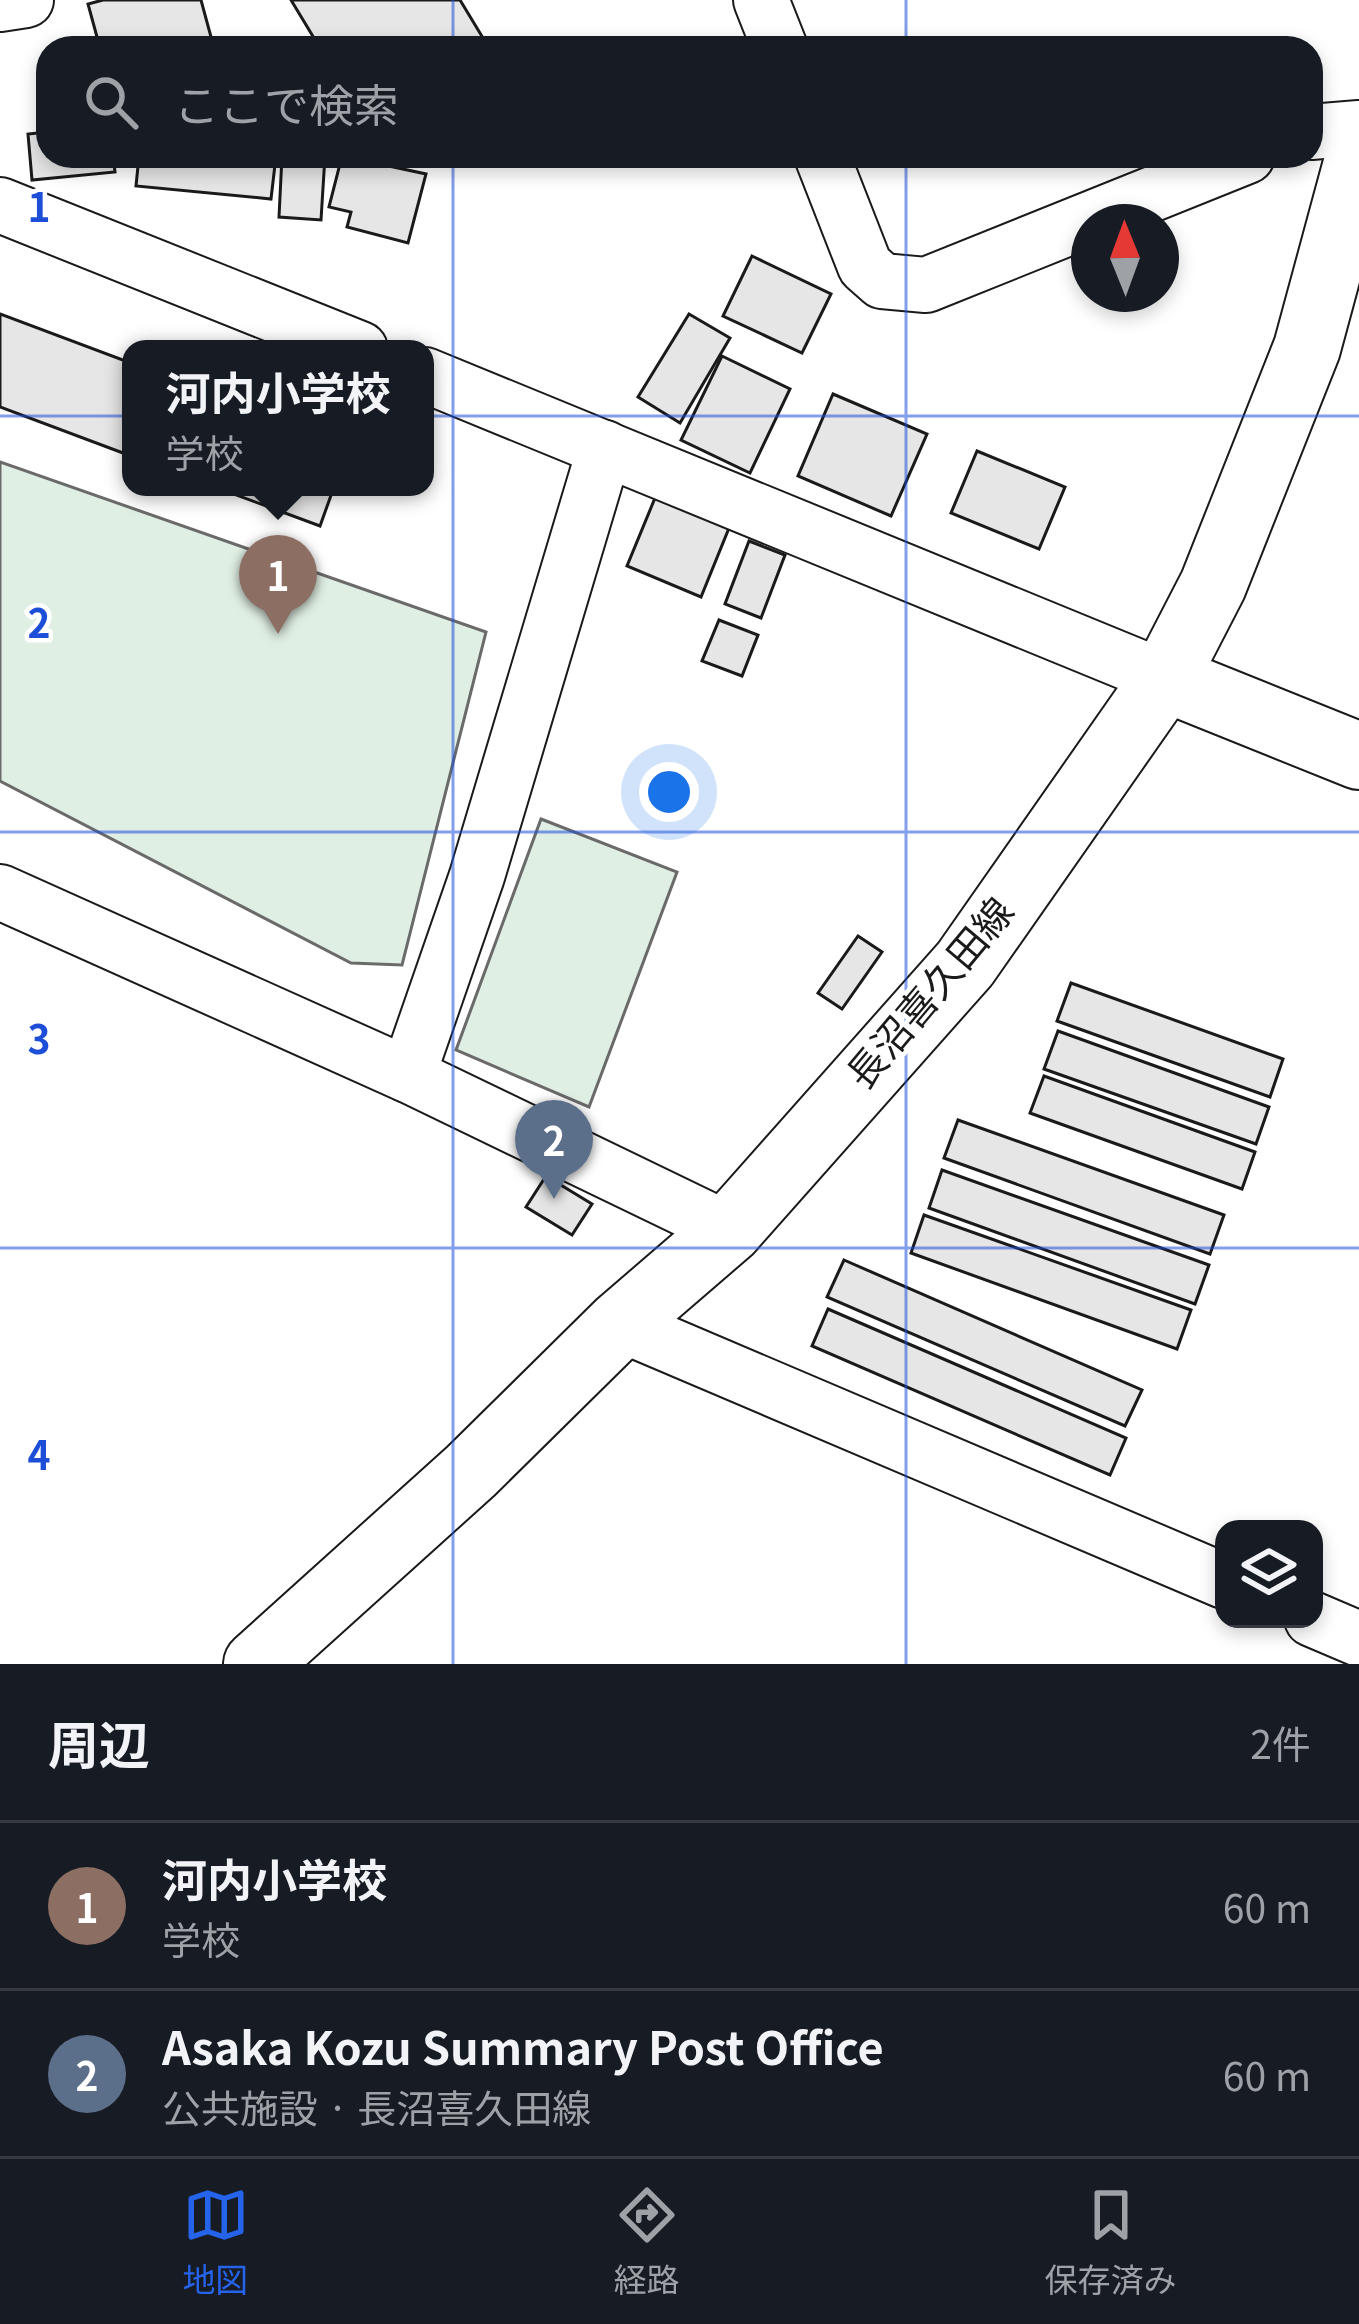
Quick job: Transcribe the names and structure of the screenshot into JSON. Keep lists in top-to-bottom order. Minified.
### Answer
{"streets":{"main road":["長沼喜久田線"]},"north":"top","page":{"search":"ここで検索","popup":["河内小学校","学校"],"pins":["1","2"],"heading":["周辺","2件"],"list":[{"mark":"1","name":"河内小学校","note":"学校","value":"60 m"},{"mark":"2","name":"Asaka Kozu Summary Post Office","note":"公共施設 · 長沼喜久田線","value":"60 m"}],"nav":["地図","経路","保存済み"]},"grid":{"rows":["1","2","3","4"]}}
